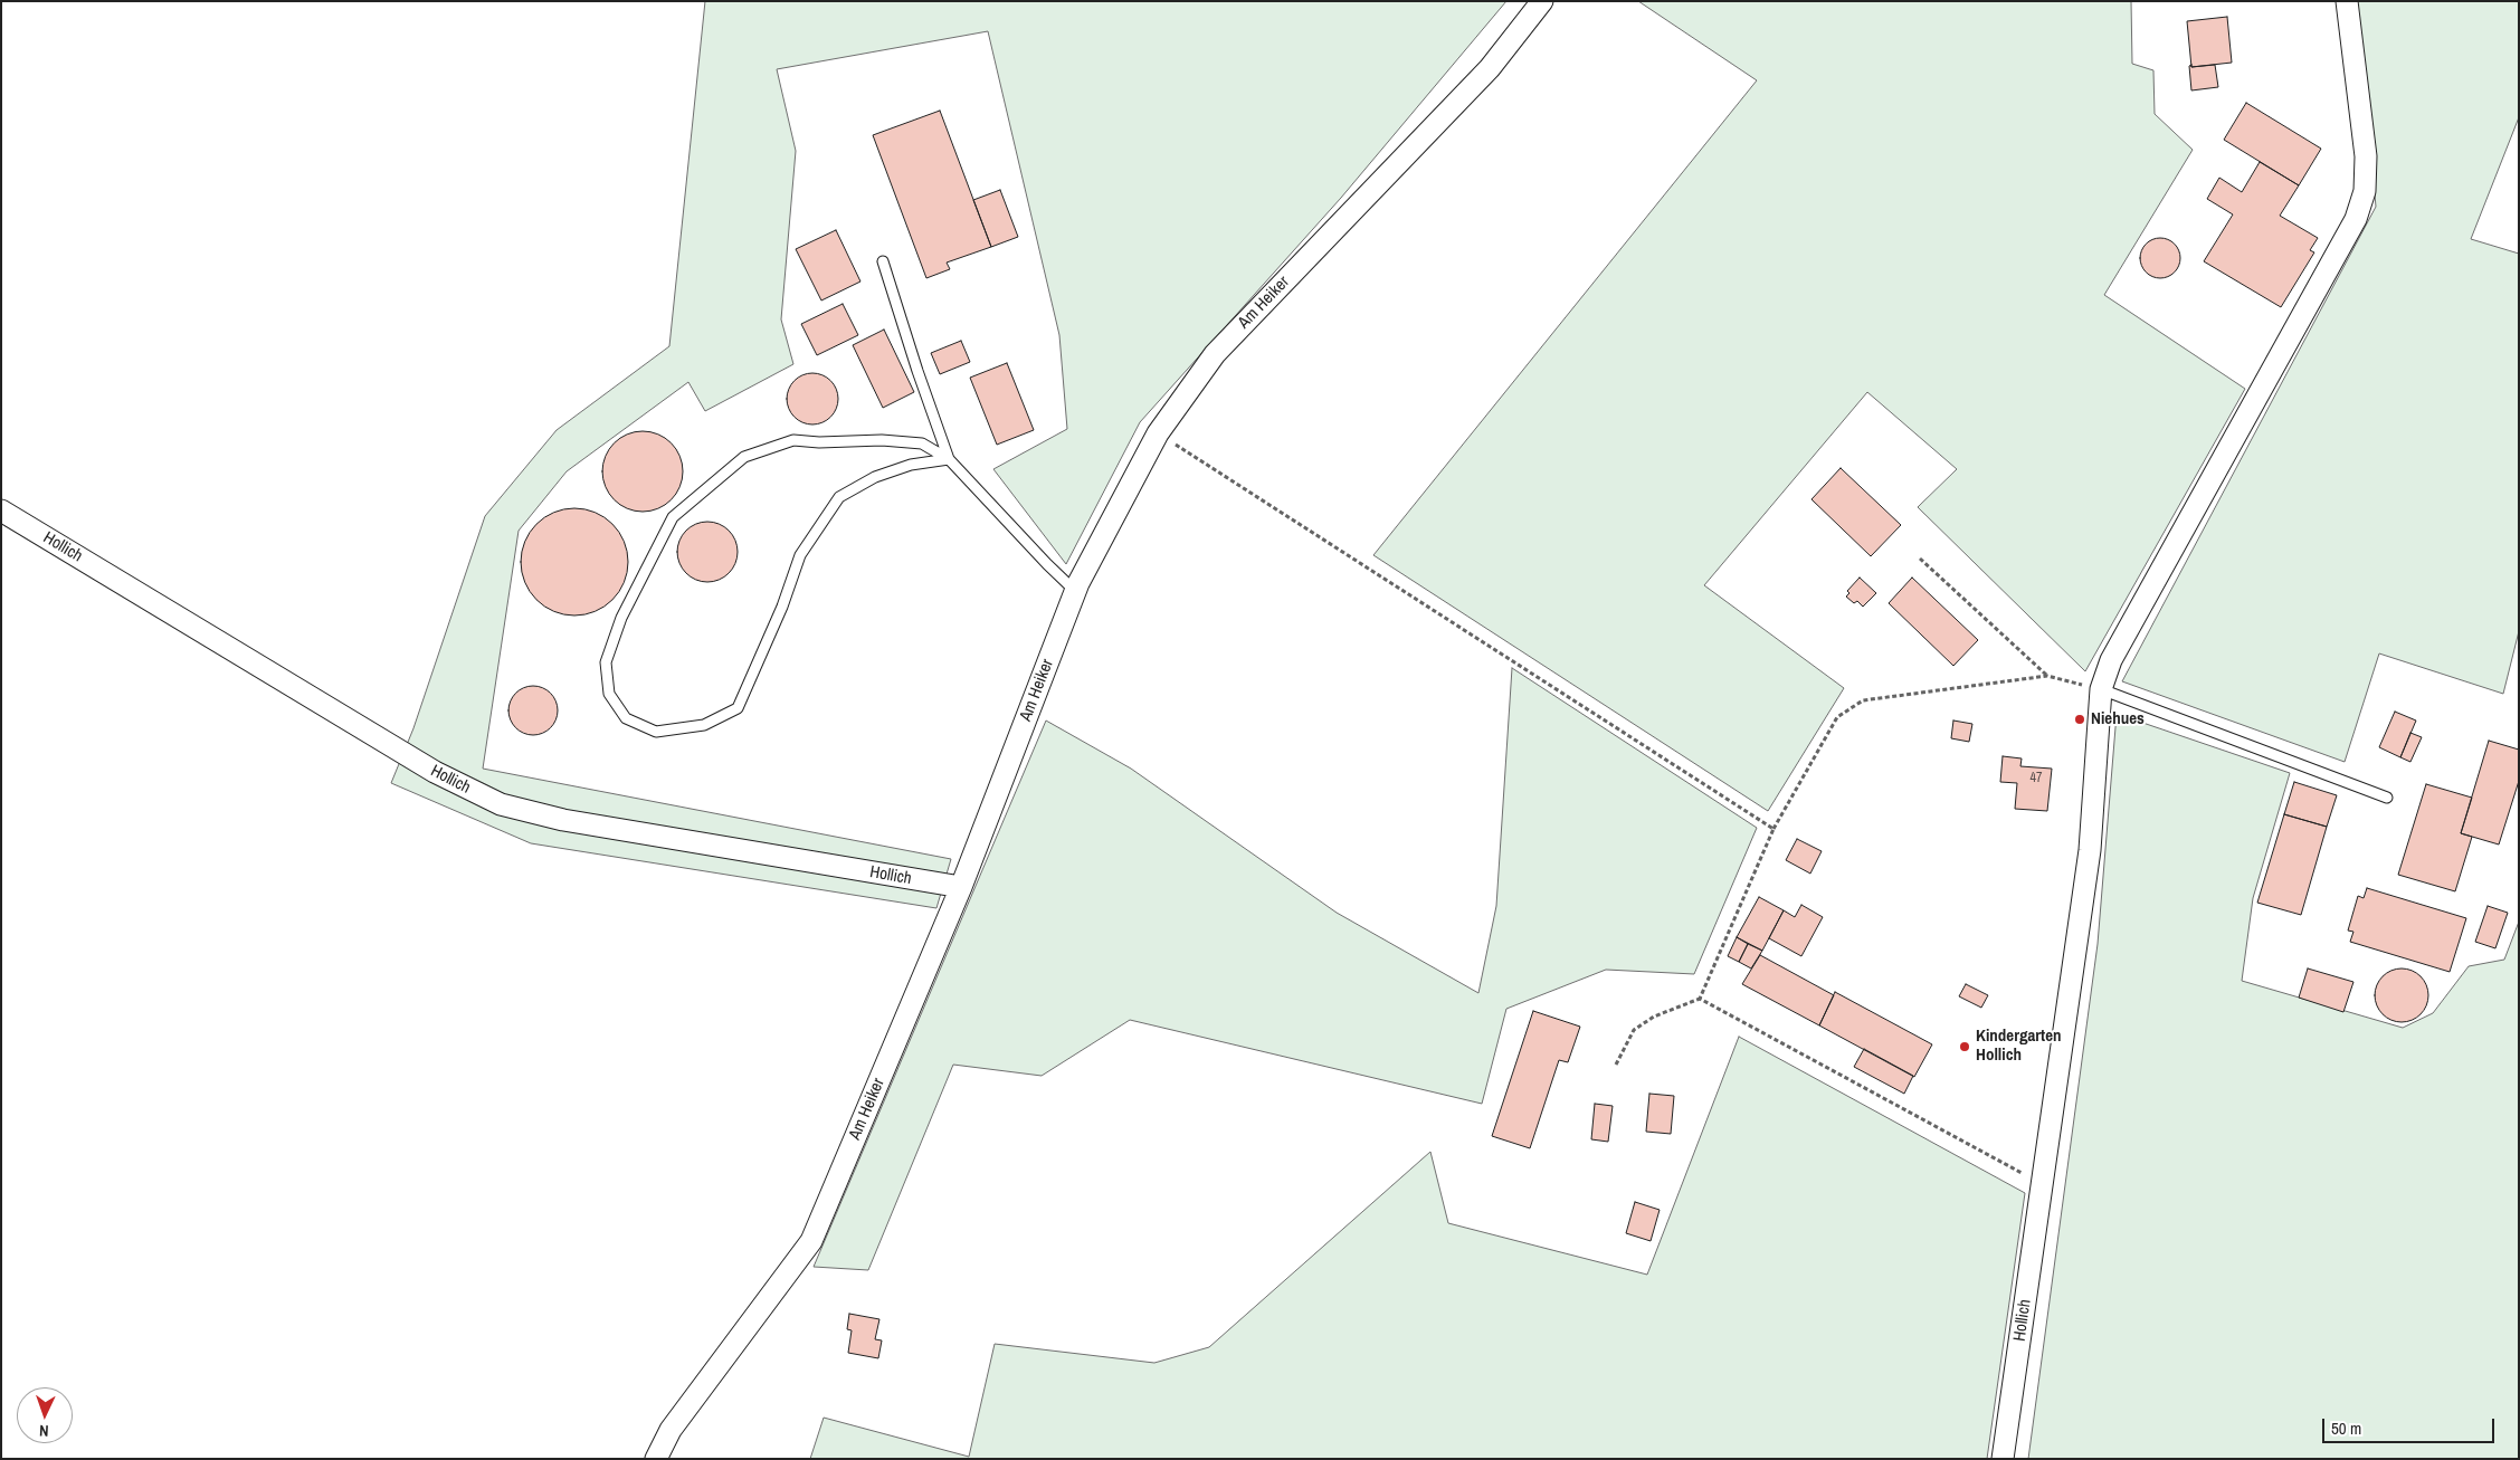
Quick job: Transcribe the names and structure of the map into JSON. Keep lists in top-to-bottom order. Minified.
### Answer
{"streets":{"street":["Am Heiker","Hollich"]},"crossings":[["Am Heiker","Hollich"]],"places":["Niehues","Kindergarten Hollich"],"house_numbers":["47"],"scale_bar":"50 m","north":"bottom"}
